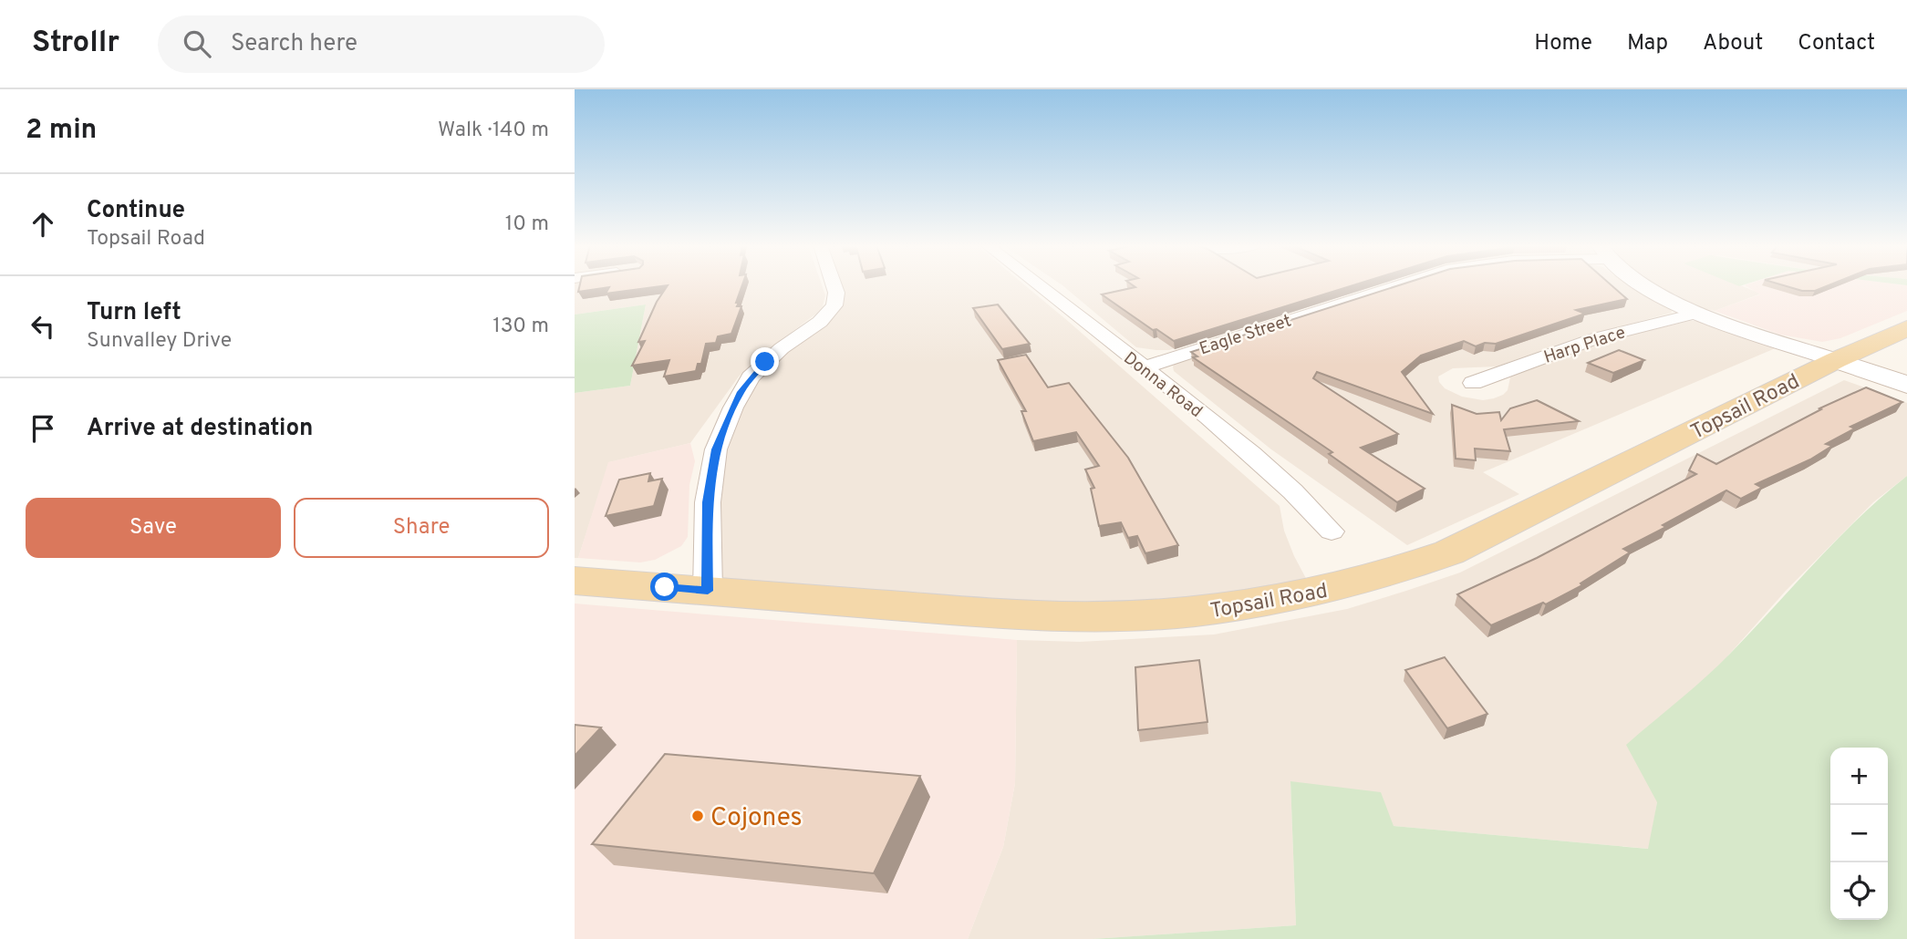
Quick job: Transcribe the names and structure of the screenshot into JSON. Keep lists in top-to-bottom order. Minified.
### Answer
{"streets":{"main road":["Topsail Road"],"street":["Eagle Street","Harp Place","Donna Road"]},"crossings":[["Eagle Street","Donna Road"]],"places":["Cojones"],"page":{"header":"Strollr","search":"Search here","nav":["Home","Map","About","Contact"],"heading":["2 min","Walk · 140 m"],"list":[["Continue","Topsail Road","10 m"],["Turn left","Sunvalley Drive","130 m"],"Arrive at destination"],"buttons":["Save","Share"],"map_buttons":["+","−"]}}
